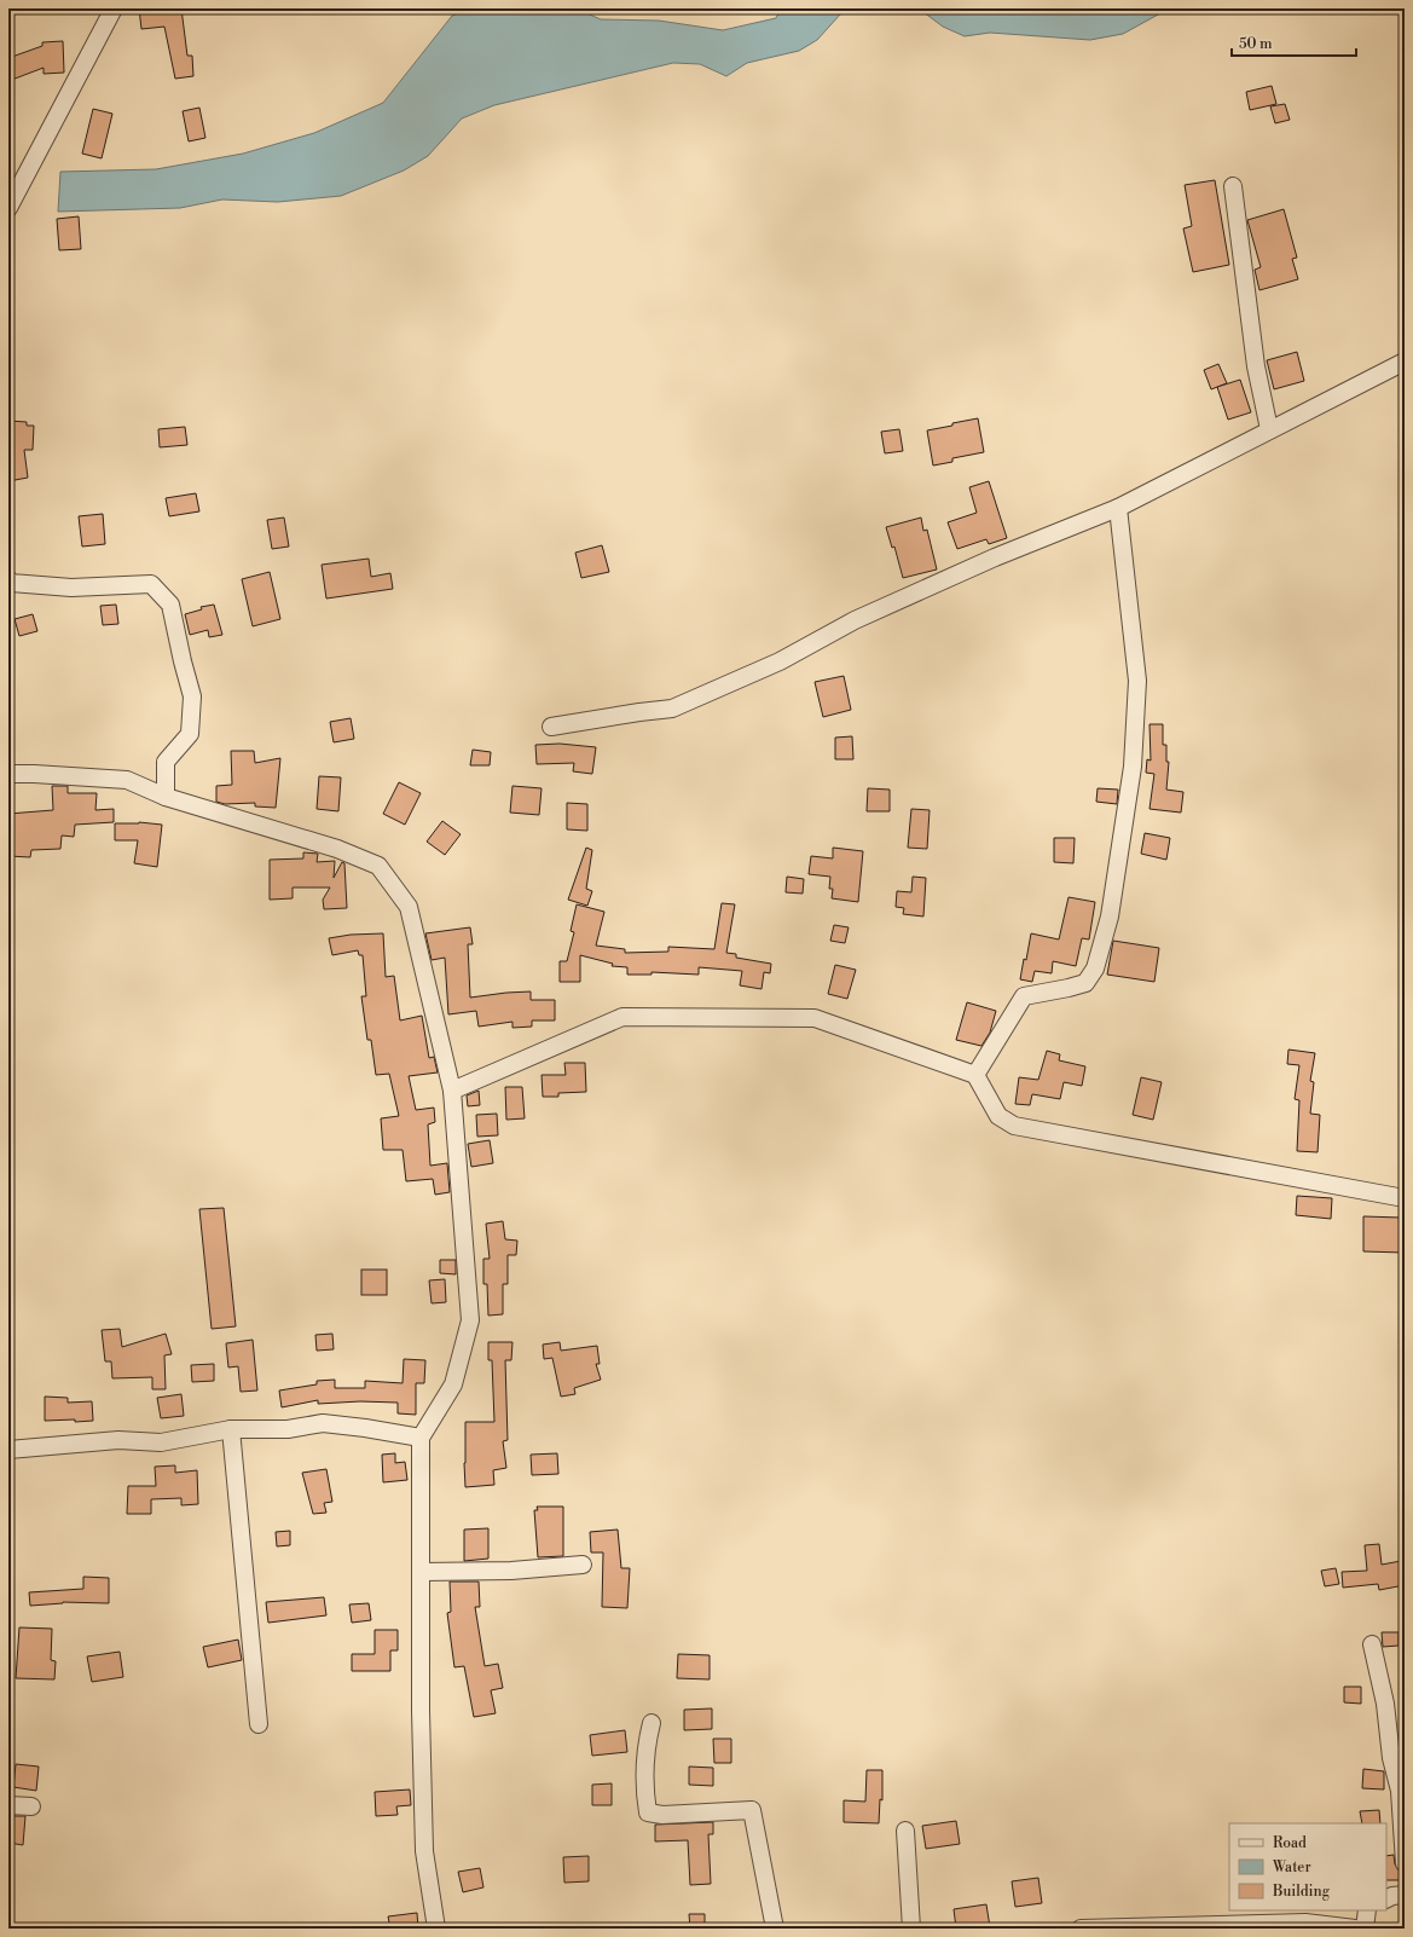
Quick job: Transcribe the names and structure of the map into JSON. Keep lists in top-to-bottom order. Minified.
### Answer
{"legend":["Road","Water","Building"],"scale_bar":"50 m"}
